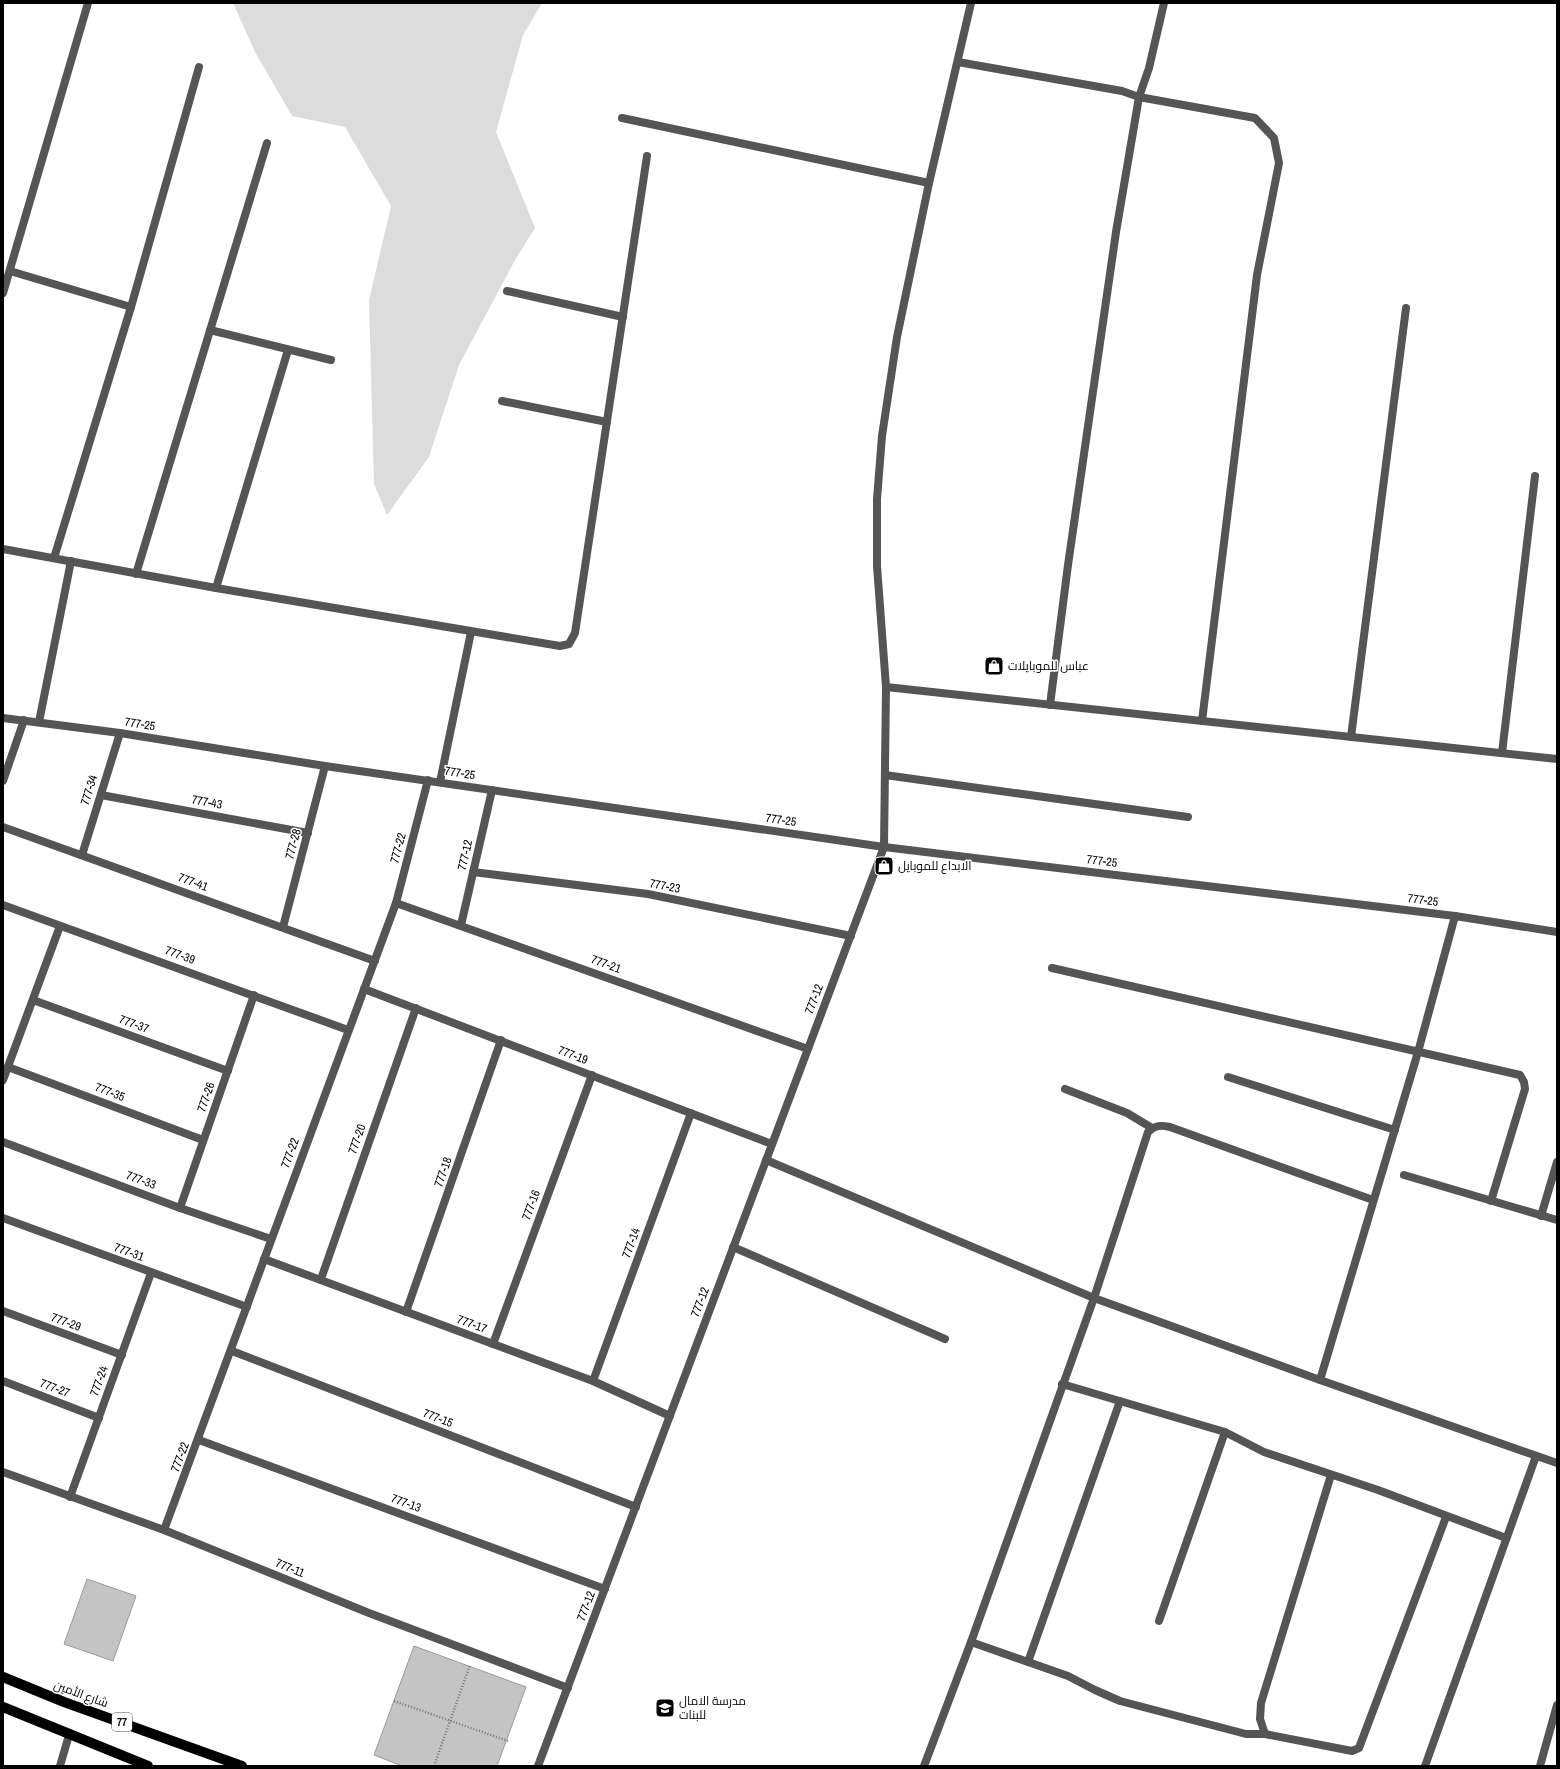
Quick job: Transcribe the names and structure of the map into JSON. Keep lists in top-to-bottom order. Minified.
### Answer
{"streets":{"main road":["شارع الأمين","77"],"street":["777-25","777-34","777-43","777-28","777-22","777-12","777-41","777-23","777-39","777-21","777-37","777-19","777-35","777-26","777-20","777-18","777-33","777-16","777-14","777-31","777-29","777-17","777-24","777-27","777-15","777-13","777-11"]},"crossings":[["777-25","777-34"],["777-25","777-28"],["777-25","777-22"],["777-25","777-12"],["777-34","777-43"],["777-34","777-41"],["777-43","777-28"],["777-28","777-41"],["777-22","777-41"],["777-22","777-39"],["777-22","777-21"],["777-22","777-19"],["777-22","777-33"],["777-22","777-31"],["777-22","777-17"],["777-22","777-15"],["777-22","777-13"],["777-22","777-11"],["777-12","777-23"],["777-12","777-21"],["777-12","777-19"],["777-12","777-17"],["777-12","777-15"],["777-12","777-13"],["777-12","777-11"],["777-39","777-26"],["777-37","777-26"],["777-19","777-20"],["777-19","777-18"],["777-19","777-16"],["777-19","777-14"],["777-35","777-26"],["777-26","777-33"],["777-20","777-17"],["777-18","777-17"],["777-16","777-17"],["777-14","777-17"],["777-31","777-24"],["777-29","777-24"],["777-24","777-27"],["777-24","777-11"]],"places":{"shop":["عباس للموبايلات","الابداع للموبايل"],"school or university":["مدرسة الامال للبنات"]}}
